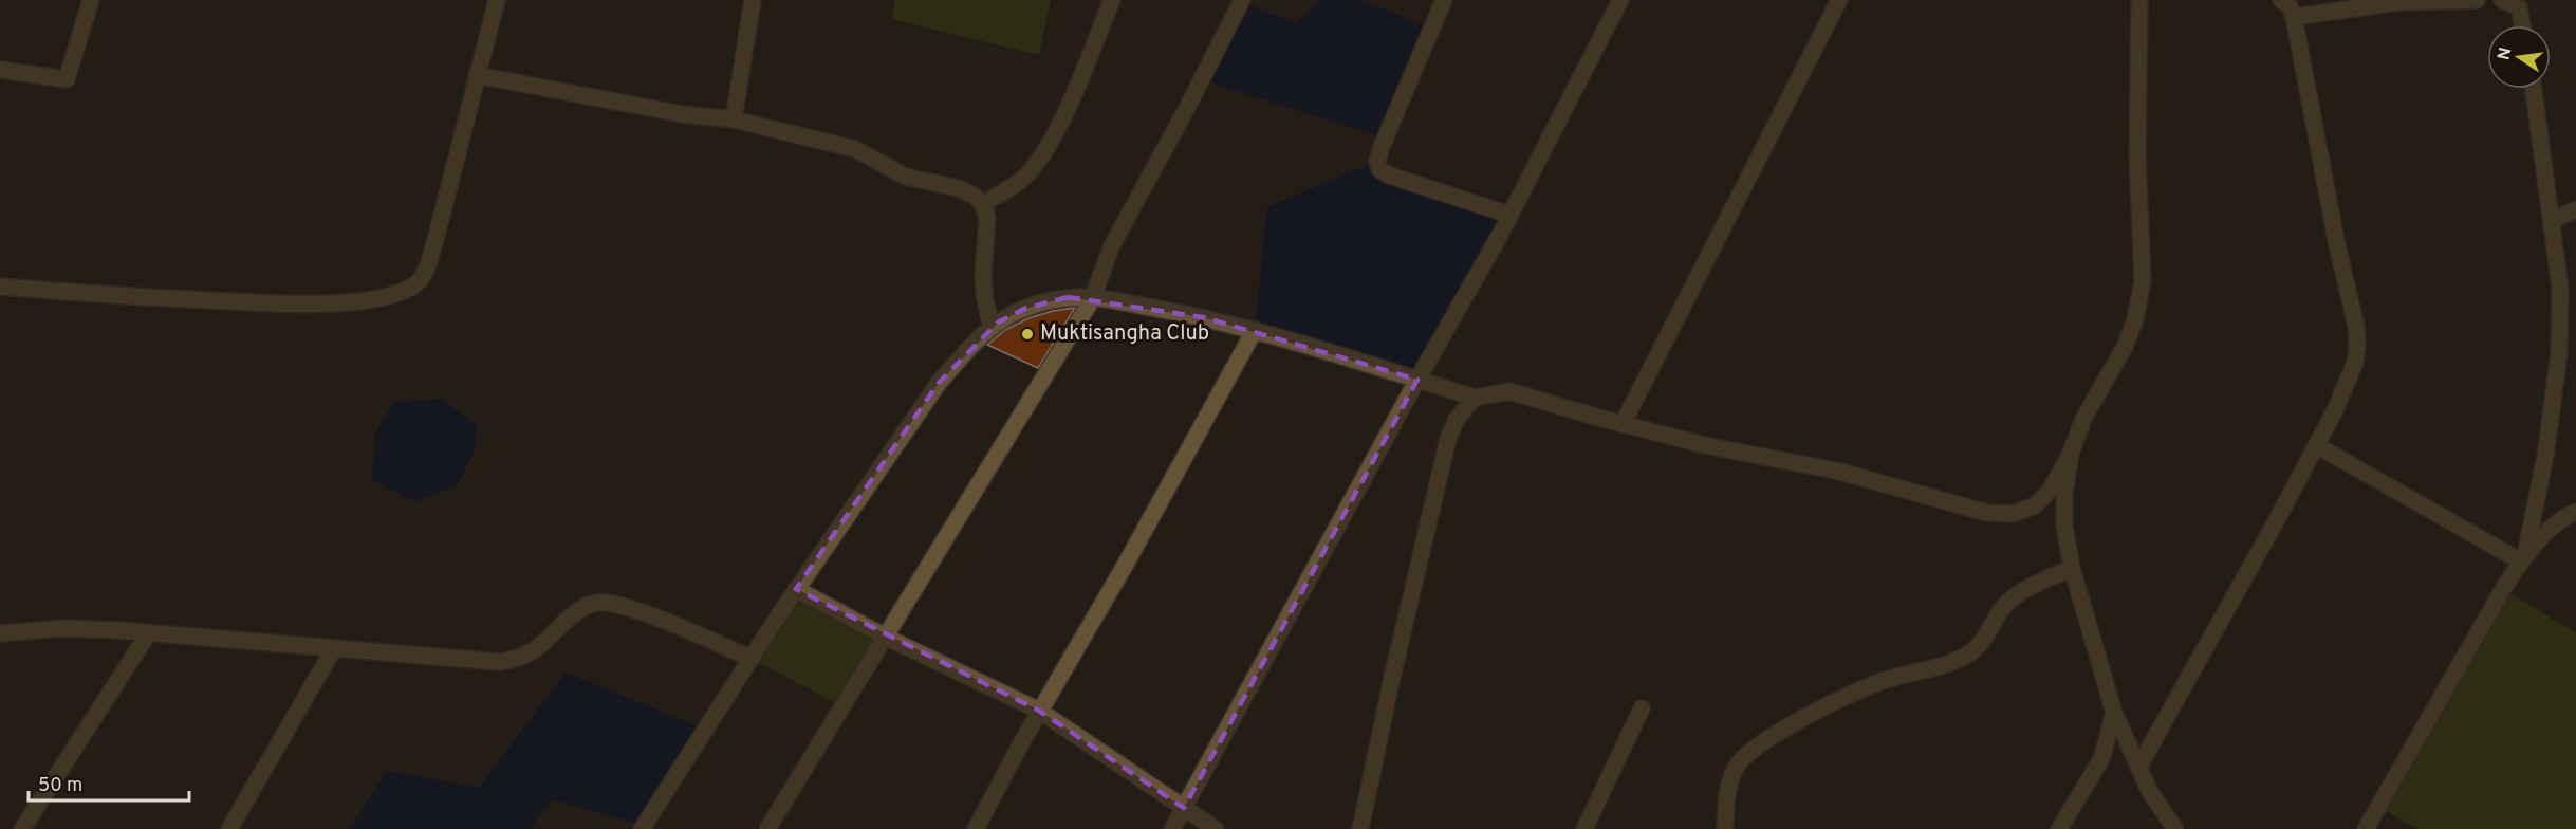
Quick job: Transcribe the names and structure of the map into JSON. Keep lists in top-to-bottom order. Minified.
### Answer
{"places":["Muktisangha Club"],"scale_bar":"50 m","north":"left"}
